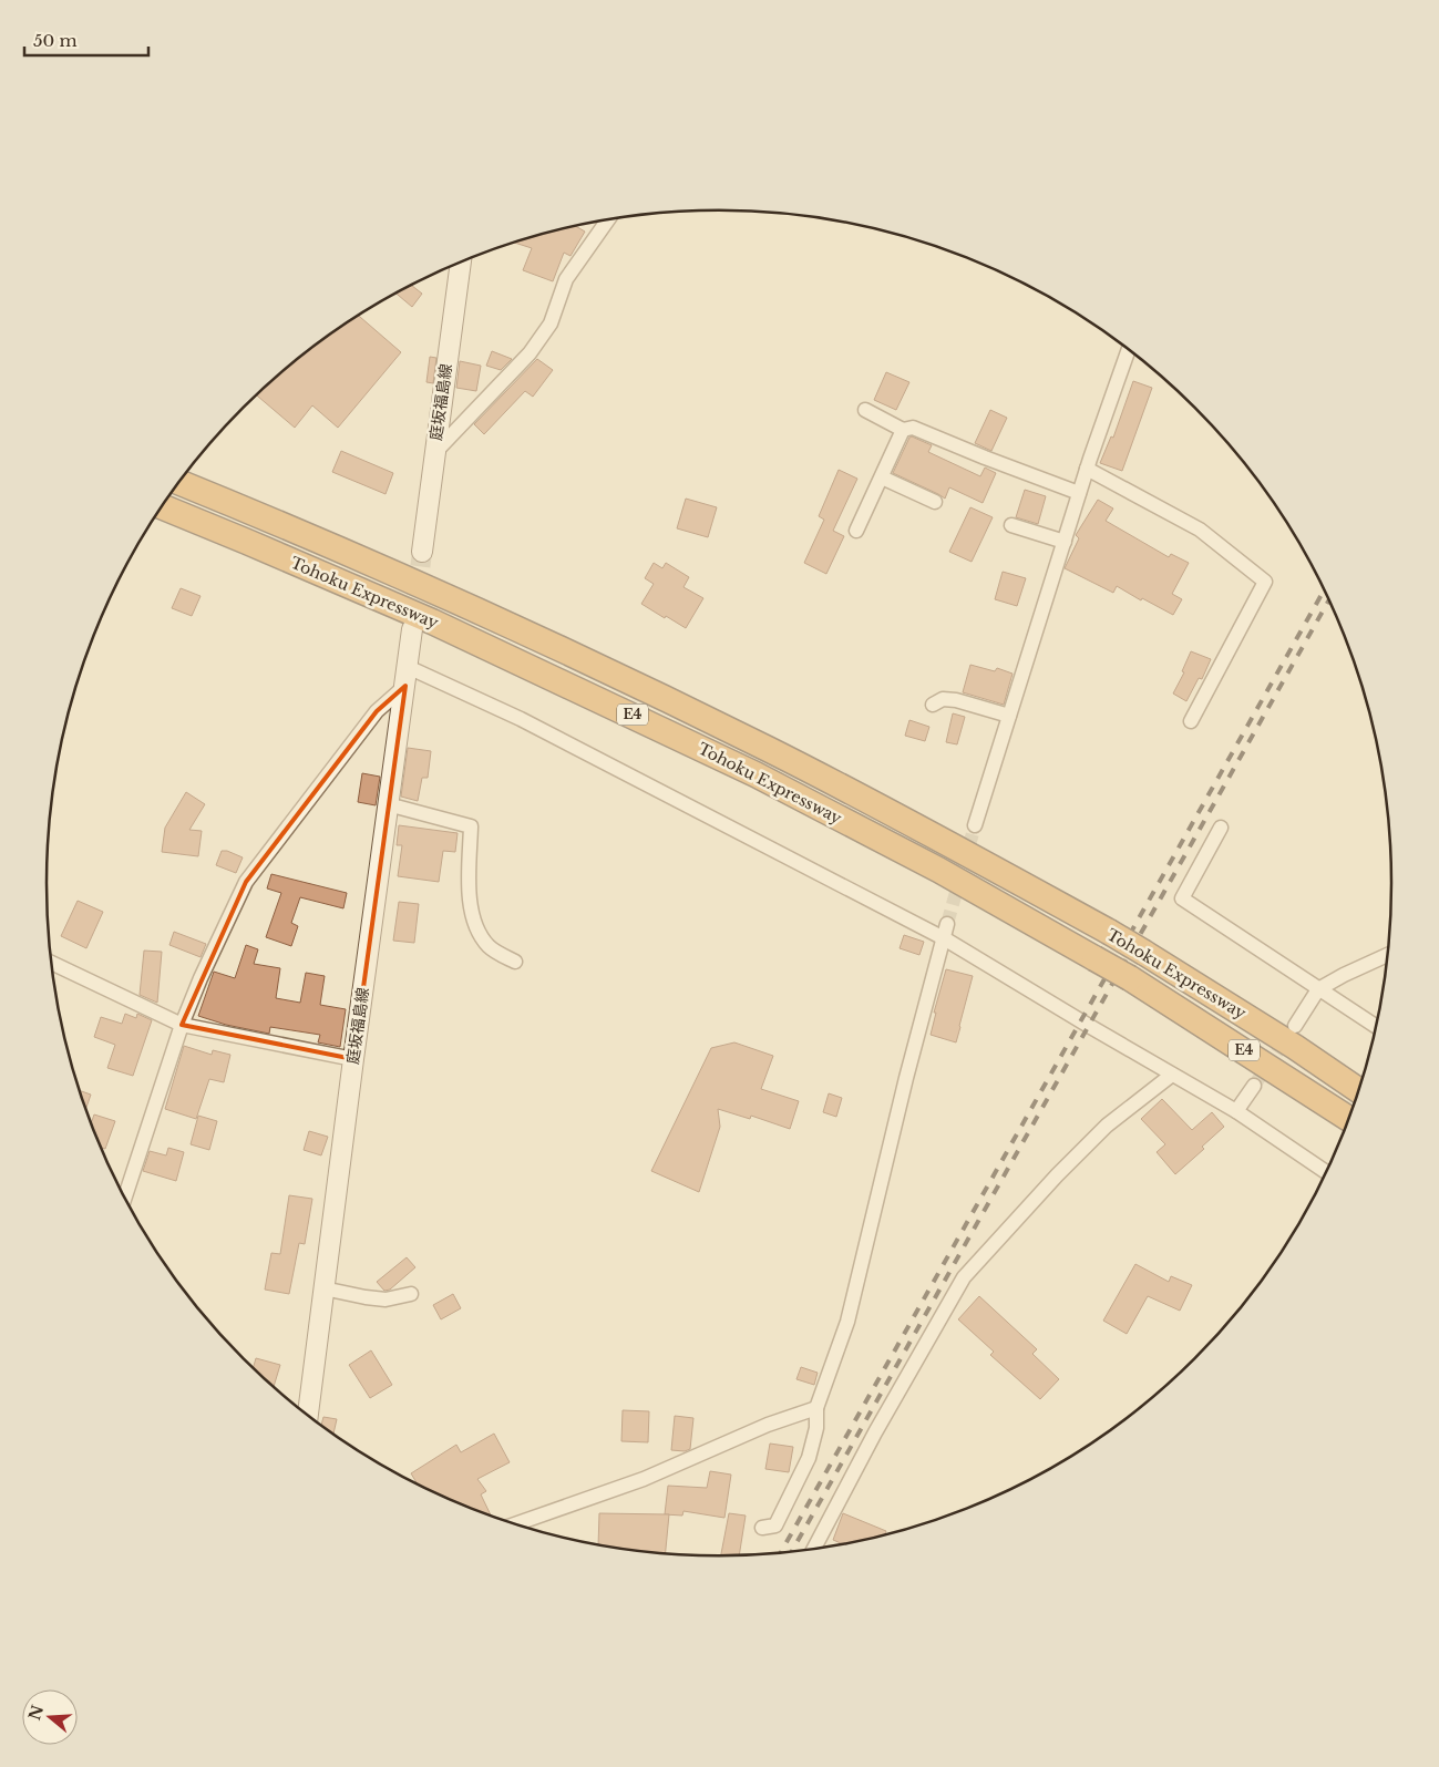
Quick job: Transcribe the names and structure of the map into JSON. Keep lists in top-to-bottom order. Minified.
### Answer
{"streets":{"highway":["Tohoku Expressway","E4"],"main road":["庭坂福島線"]},"scale_bar":"50 m","north":"left"}
